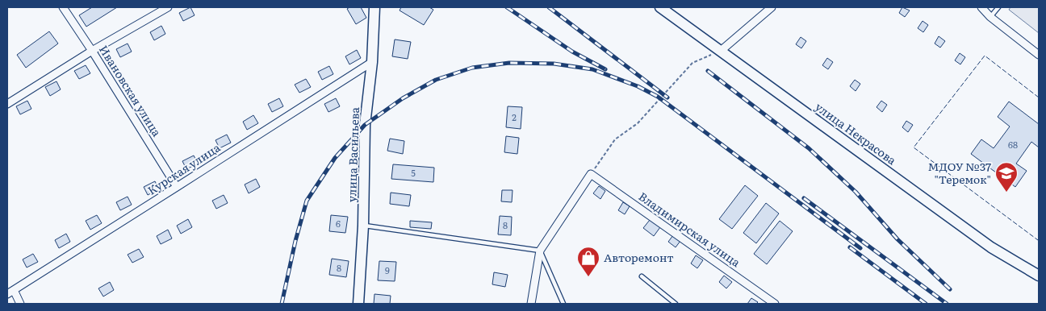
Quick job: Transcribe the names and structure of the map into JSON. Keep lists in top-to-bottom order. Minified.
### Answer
{"streets":{"street":["Ивановская улица","улица Некрасова","улица Васильева","Курская улица","Владимирская улица"]},"crossings":[["Ивановская улица","Курская улица"],["улица Васильева","Курская улица"]],"places":{"school or university":["МДОУ №37 \"Теремок\""],"shop":["Авторемонт"]},"house_numbers":["2","68","5","6","8","8","9"]}
